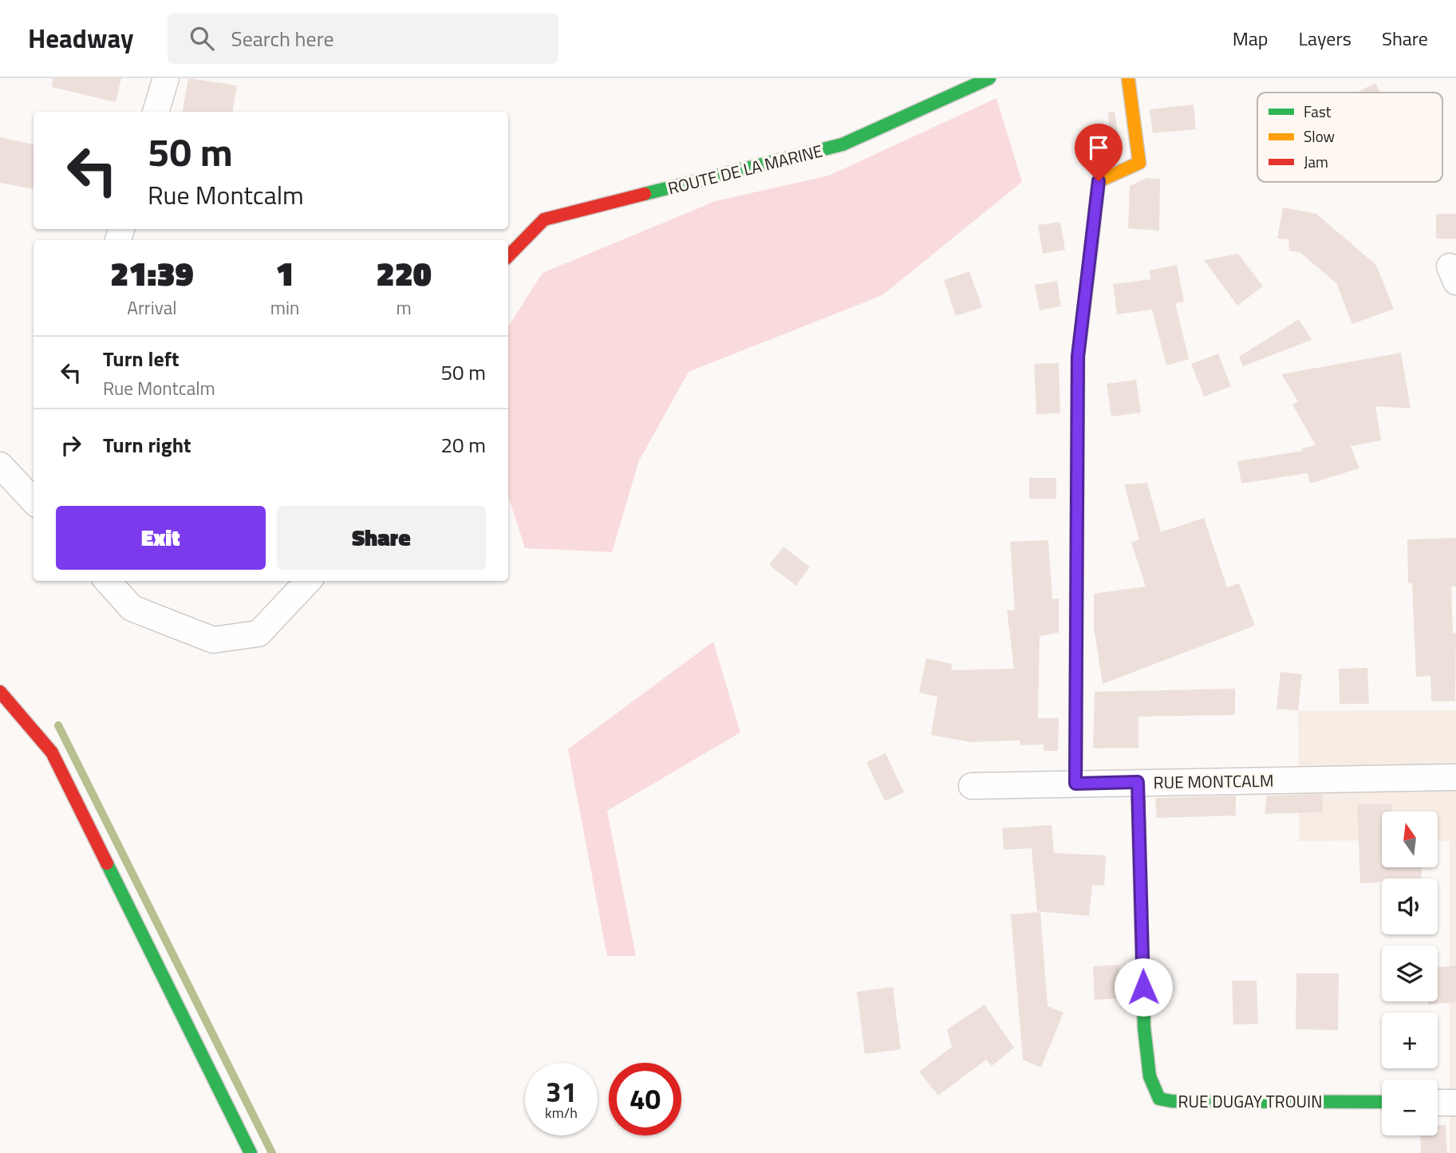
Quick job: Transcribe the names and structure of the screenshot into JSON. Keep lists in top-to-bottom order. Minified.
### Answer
{"streets":{"street":["ROUTE DE LA MARINE","RUE MONTCALM","RUE DUGAY TROUIN"]},"crossings":[["RUE MONTCALM","RUE DUGAY TROUIN"]],"legend":["Fast","Slow","Jam"],"north":"top","page":{"header":"Headway","search":"Search here","nav":["Map","Layers","Share"],"turn":["50 m","Rue Montcalm"],"eta":["21:39","Arrival","1","min","220","m"],"list":[{"name":"Turn left","note":"Rue Montcalm","value":"50 m"},{"name":"Turn right","value":"20 m"}],"buttons":["Exit","Share"],"map_buttons":["+","−"],"speed":"31 km/h","limit":"40"}}
